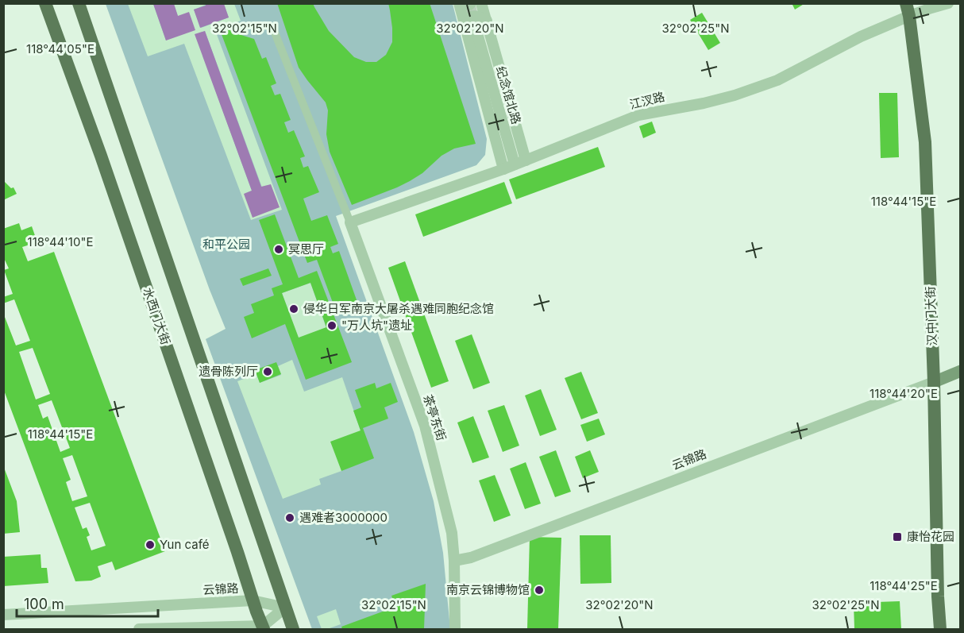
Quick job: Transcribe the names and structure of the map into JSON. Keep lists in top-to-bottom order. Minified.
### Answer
{"streets":{"main road":["水西门大街","汉中门大街"],"street":["纪念馆北路","江汊路","茶亭东街","云锦路"]},"crossings":[["纪念馆北路","江汊路"],["江汊路","汉中门大街"],["江汊路","茶亭东街"],["水西门大街","云锦路"],["汉中门大街","云锦路"],["茶亭东街","云锦路"]],"parks":["和平公园"],"places":{"other":["冥思厅","侵华日军南京大屠杀遇难同胞纪念馆","\"万人坑\"遗址","遗骨陈列厅","遇难者3000000","Yun café","南京云锦博物馆"],"transit":["康怡花园"]},"scale_bar":"100 m","coordinates":["32°02'15\"N","32°02'20\"N","32°02'25\"N","118°44'05\"E","118°44'15\"E","118°44'10\"E","118°44'20\"E","118°44'25\"E"]}
